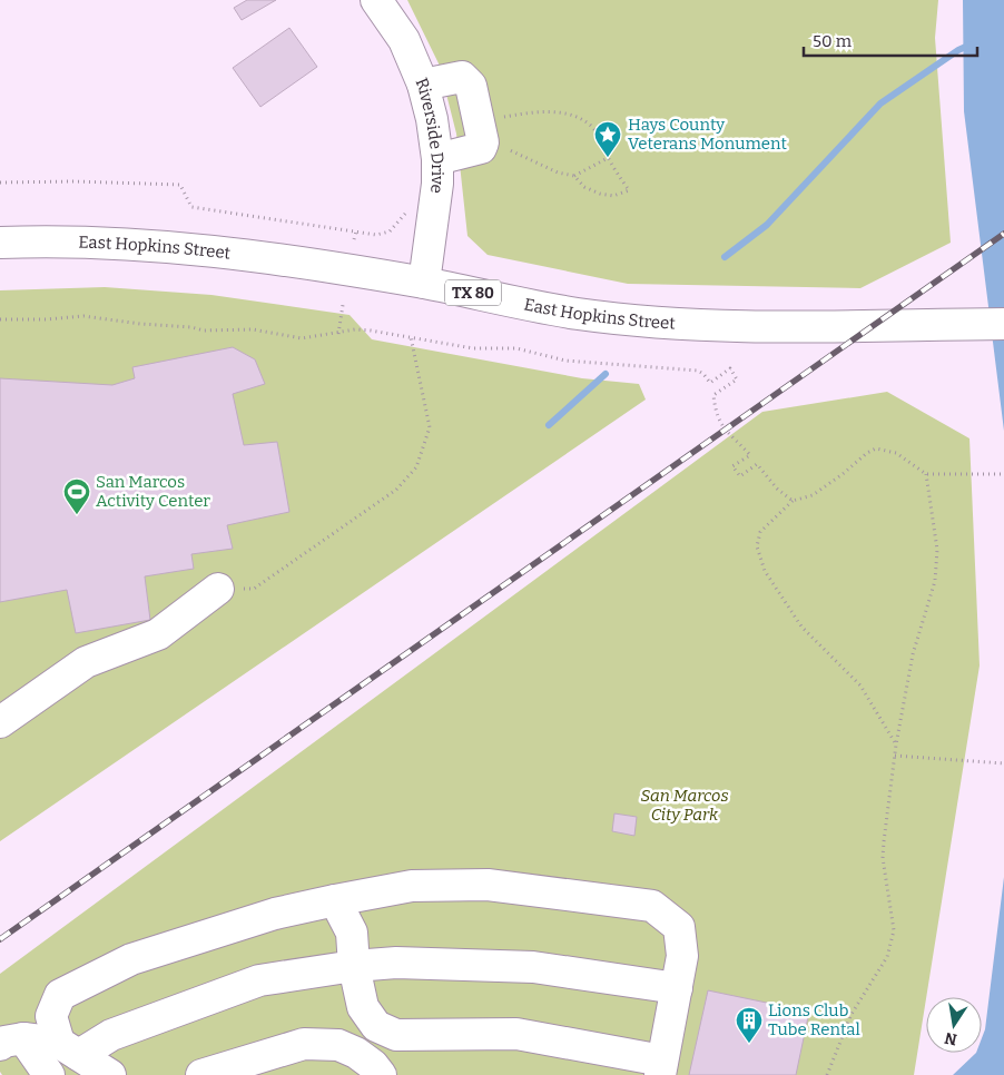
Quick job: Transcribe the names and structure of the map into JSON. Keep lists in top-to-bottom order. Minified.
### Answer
{"streets":{"main road":["Riverside Drive","East Hopkins Street","TX 80"]},"crossings":[["Riverside Drive","East Hopkins Street"]],"parks":["San Marcos City Park"],"places":{"place":["Hays County Veterans Monument"],"sports":["San Marcos Activity Center"],"building":["Lions Club Tube Rental"]},"scale_bar":"50 m","north":"bottom"}
